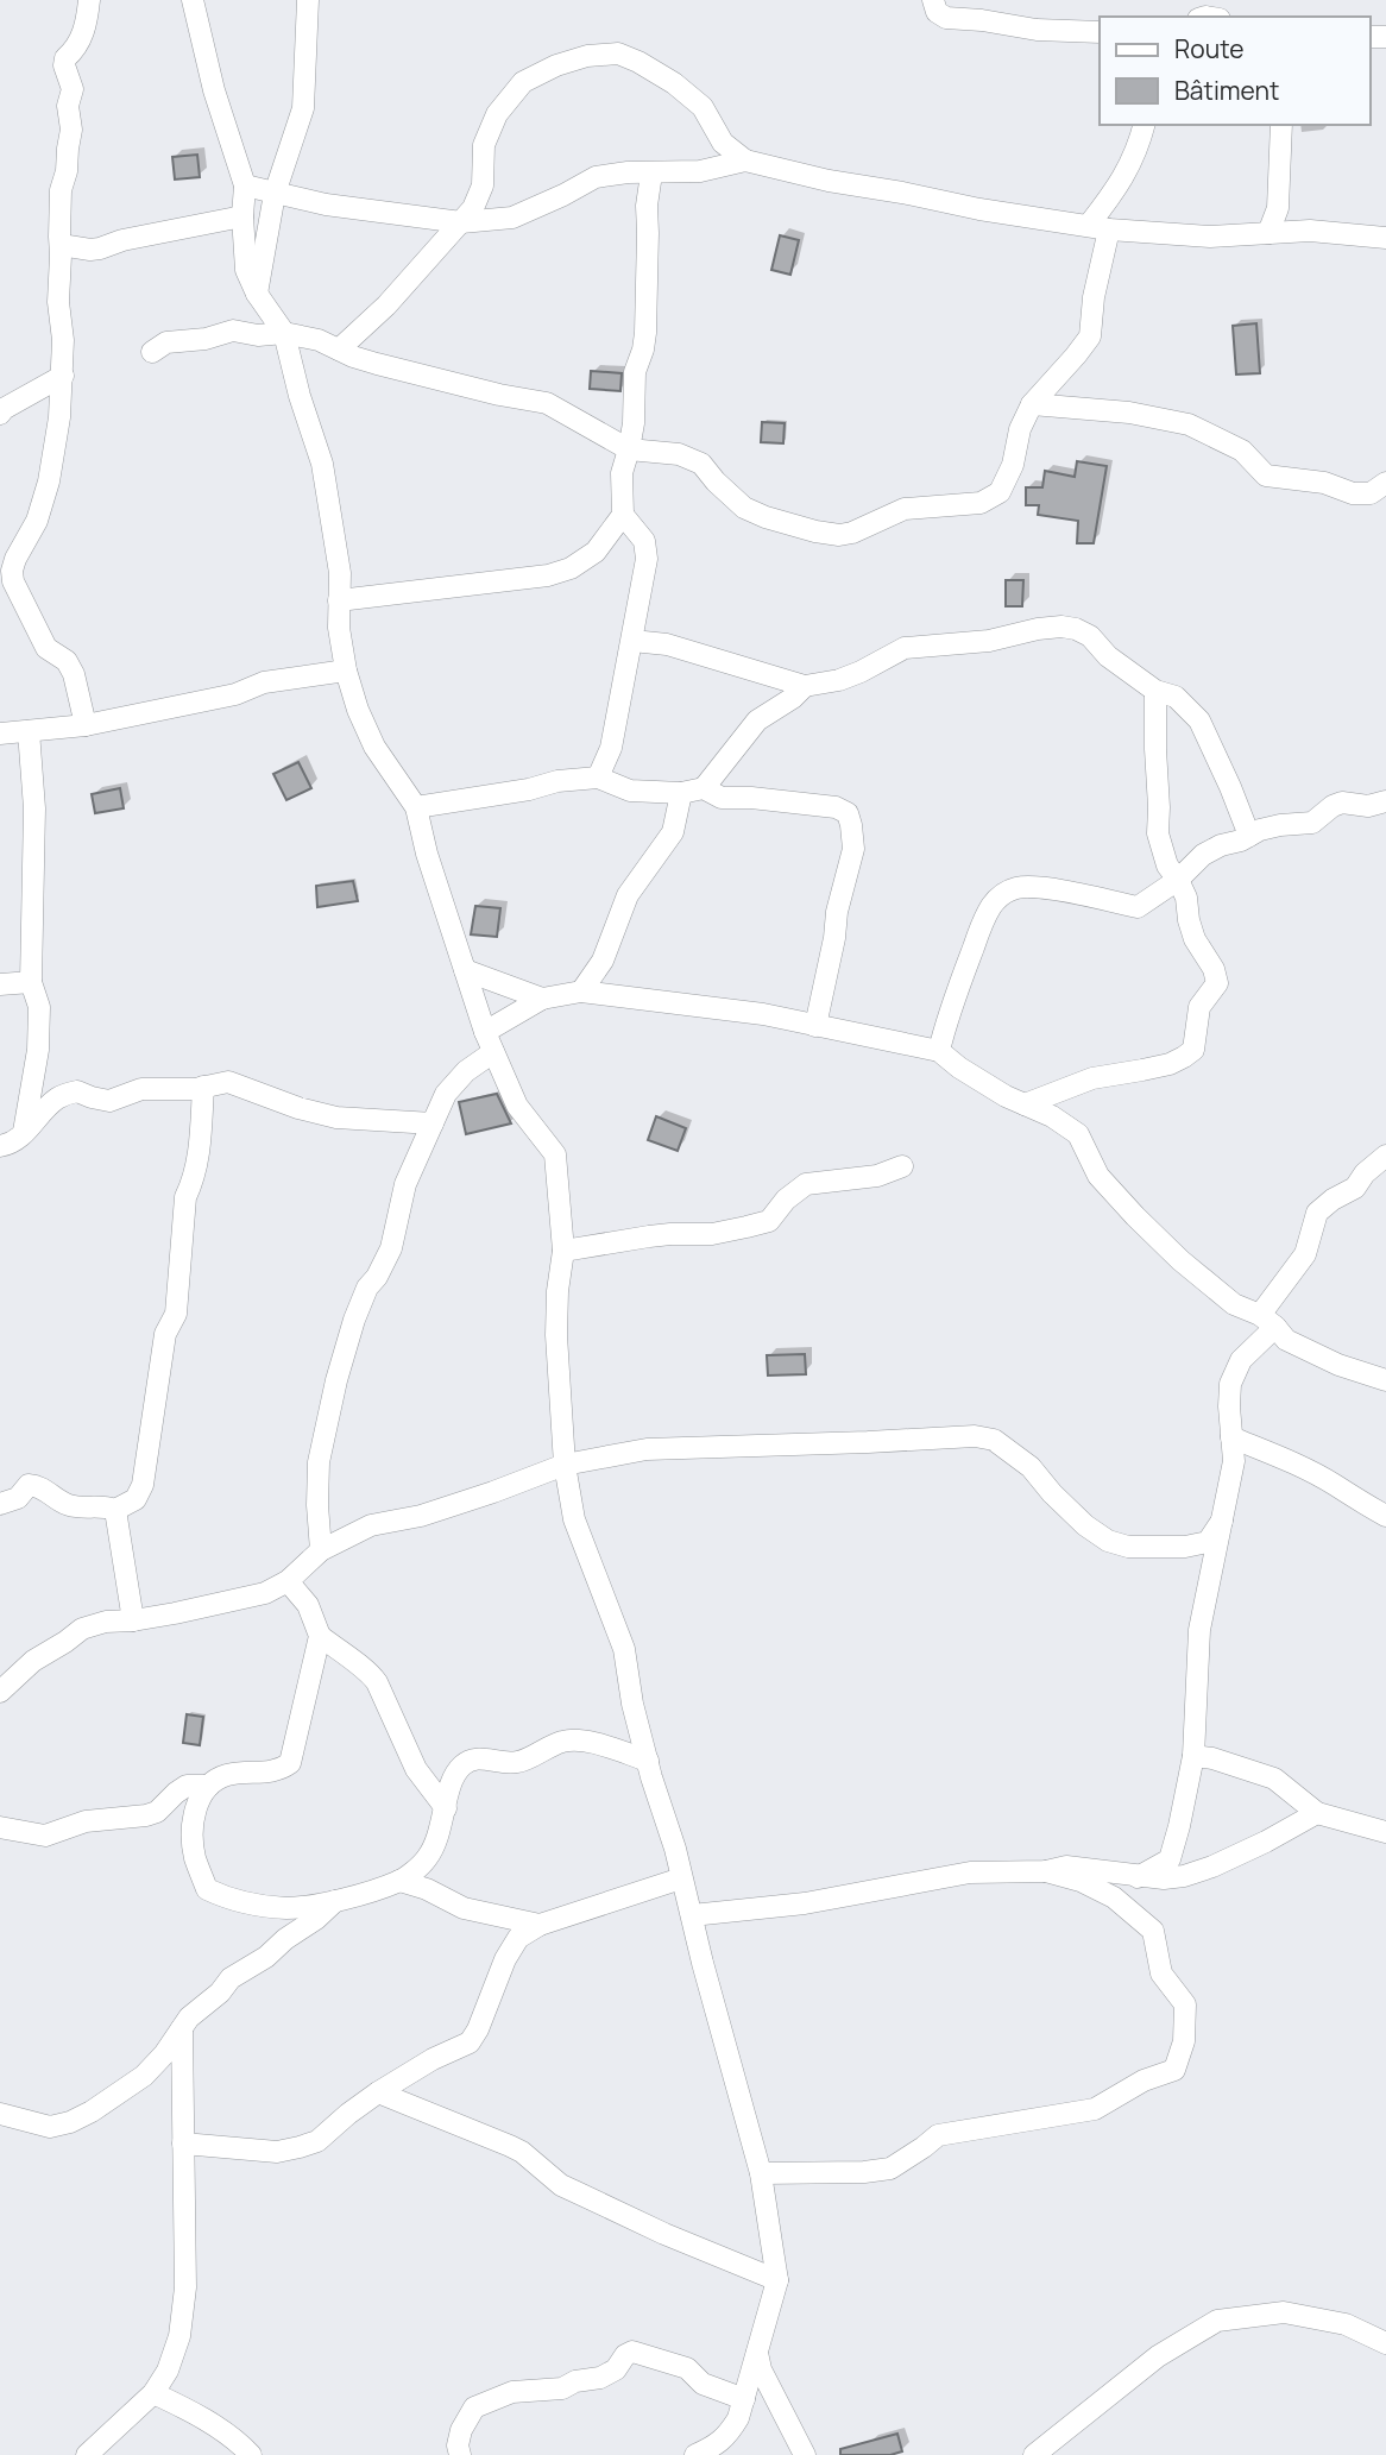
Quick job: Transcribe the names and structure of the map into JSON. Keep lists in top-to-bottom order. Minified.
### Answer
{"legend":["Route","Bâtiment"]}
